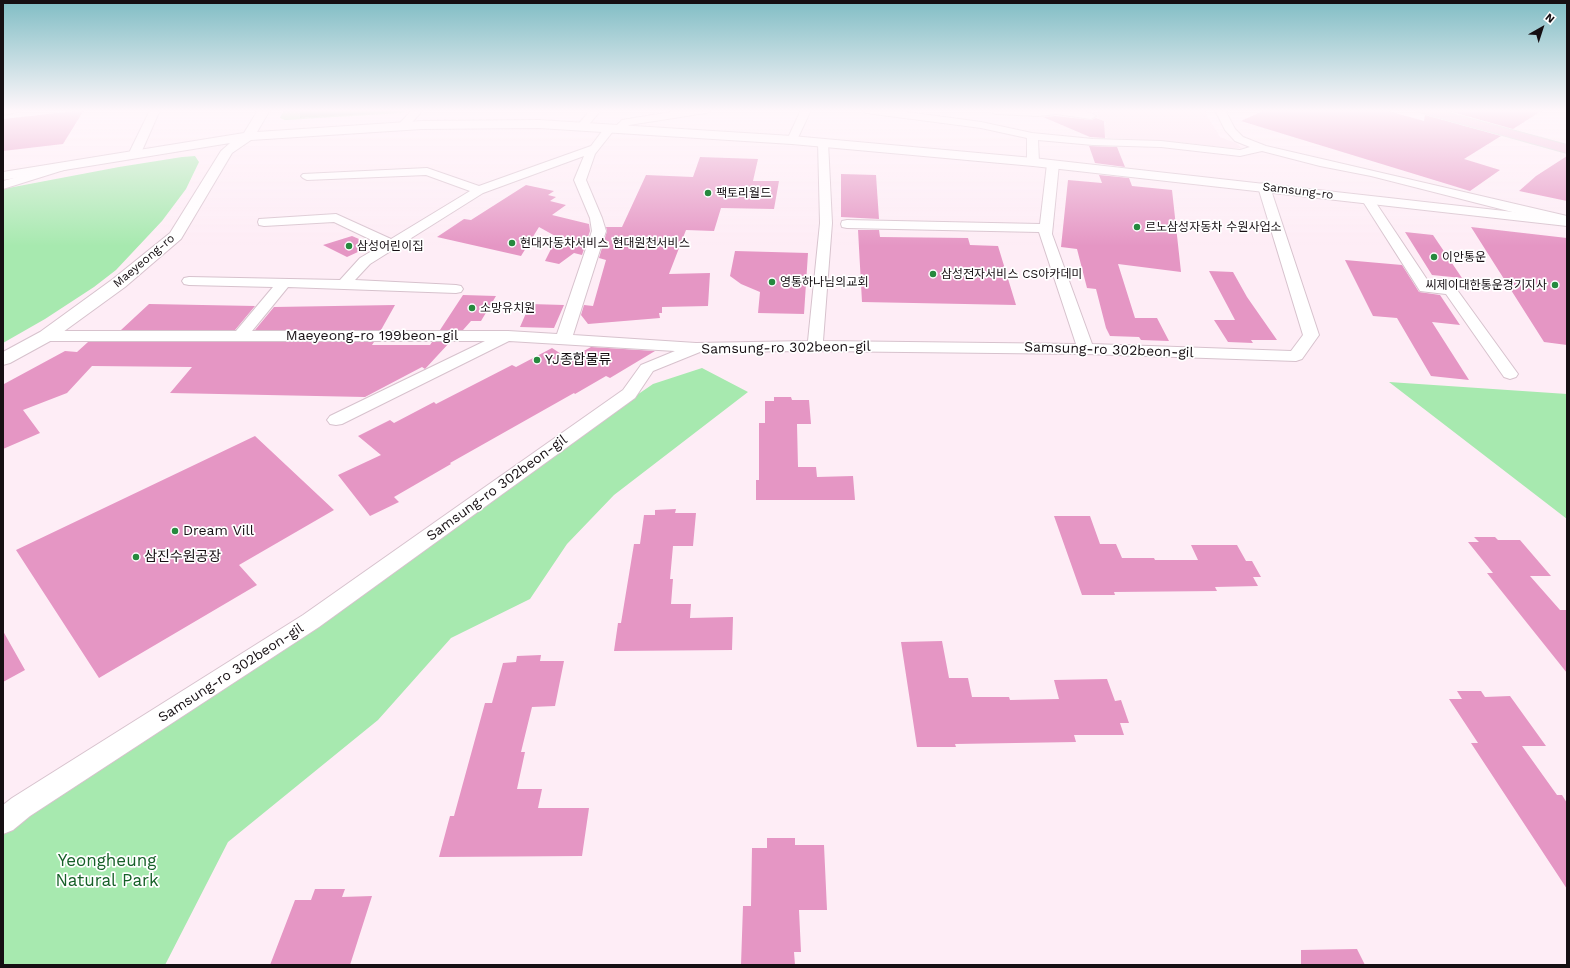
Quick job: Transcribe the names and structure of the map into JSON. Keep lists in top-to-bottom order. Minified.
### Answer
{"streets":{"street":["Samsung-ro","Maeyeong-ro","Maeyeong-ro 199beon-gil","Samsung-ro 302beon-gil"]},"crossings":[["Samsung-ro","Samsung-ro 302beon-gil"],["Maeyeong-ro","Maeyeong-ro 199beon-gil"],["Maeyeong-ro 199beon-gil","Samsung-ro 302beon-gil"]],"parks":["Yeongheung Natural Park"],"places":["팩토리월드","르노삼성자동차 수원사업소","현대자동차서비스 현대원천서비스","삼성어린이집","이안통운","삼성전자서비스 CS아카데미","영통하나님의교회","씨제이대한통운경기지사","소망유치원","YJ종합물류","Dream Vill","삼진수원공장"],"north":"top right"}
